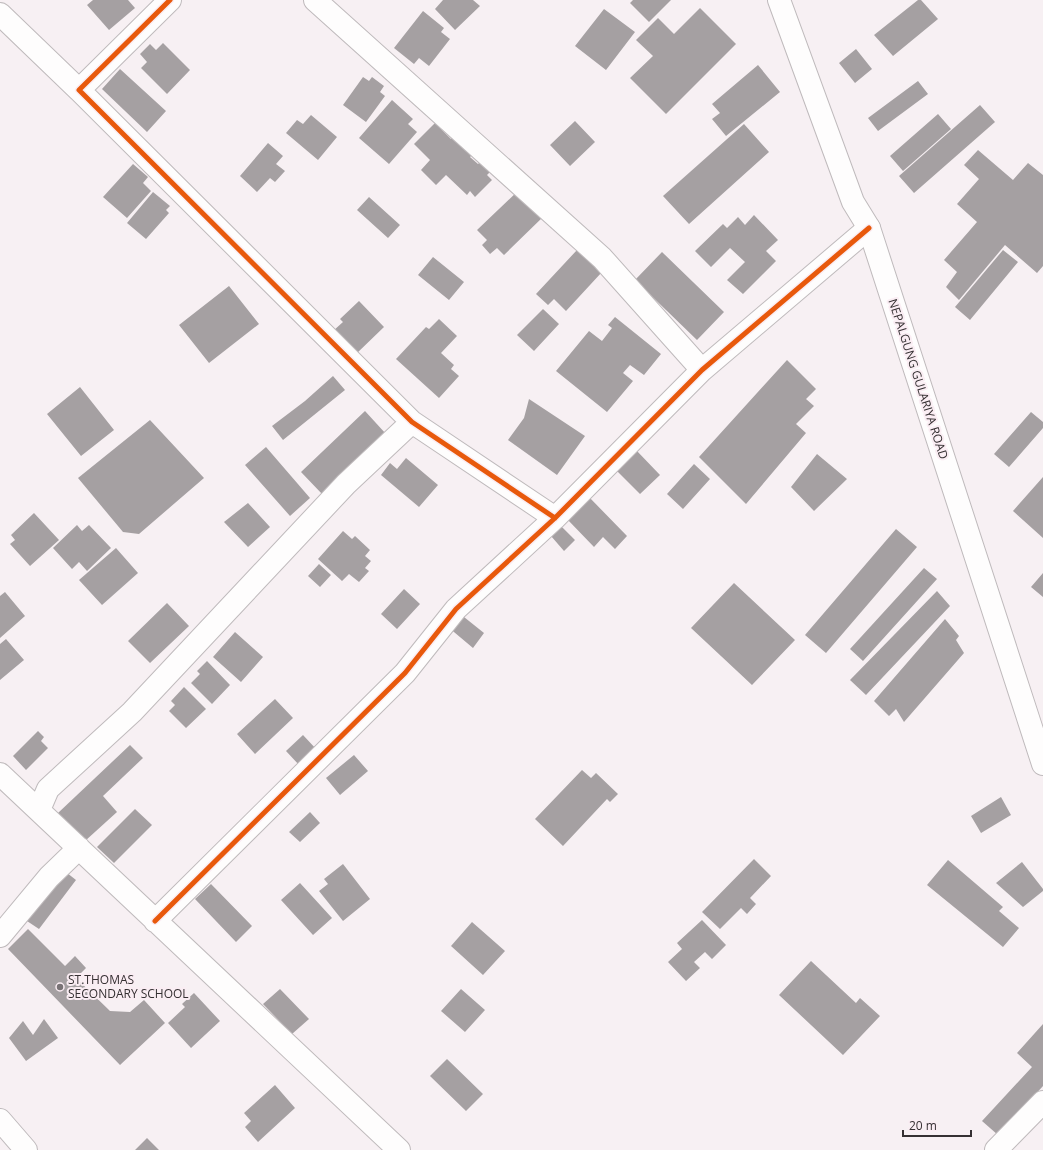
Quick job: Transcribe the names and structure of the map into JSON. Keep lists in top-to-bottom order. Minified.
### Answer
{"streets":{"street":["NEPALGUNG GULARIYA ROAD"]},"places":["ST.THOMAS SECONDARY SCHOOL"],"scale_bar":"20 m"}
